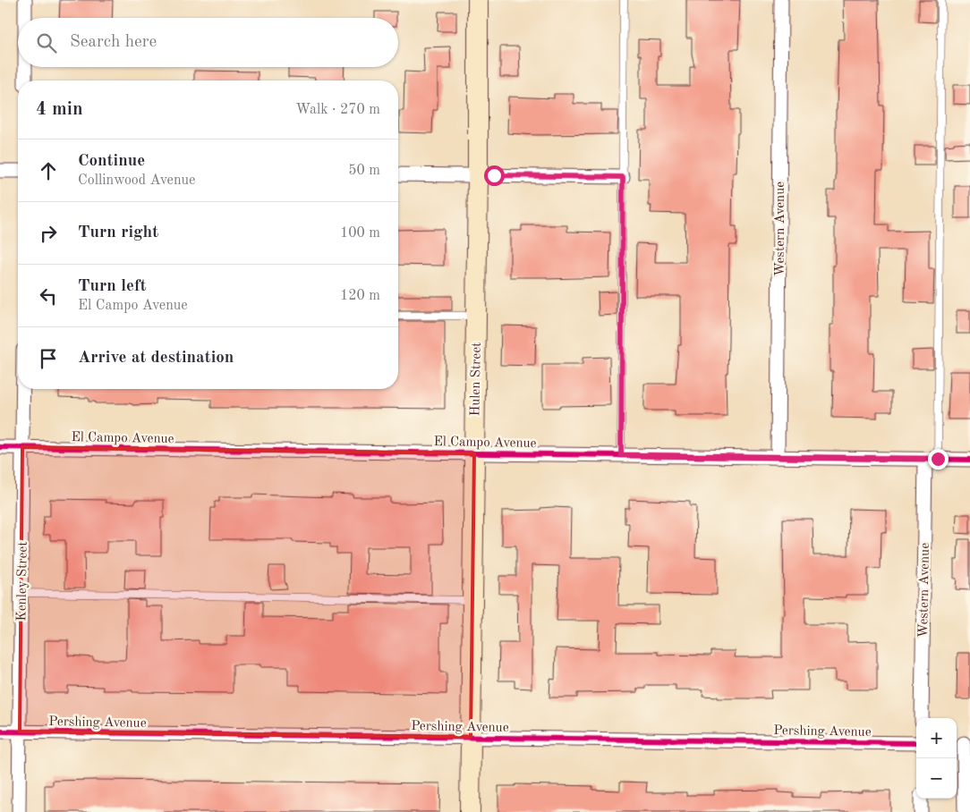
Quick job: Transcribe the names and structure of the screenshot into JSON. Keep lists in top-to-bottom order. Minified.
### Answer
{"streets":{"main road":["Hulen Street"],"street":["Western Avenue","El Campo Avenue","Kenley Street","Pershing Avenue"]},"crossings":[["Western Avenue","El Campo Avenue"],["Hulen Street","El Campo Avenue"],["Hulen Street","Pershing Avenue"],["El Campo Avenue","Kenley Street"],["Kenley Street","Pershing Avenue"]],"page":{"search":"Search here","heading":["4 min","Walk · 270 m"],"list":[["Continue","Collinwood Avenue","50 m"],["Turn right","100 m"],["Turn left","El Campo Avenue","120 m"],"Arrive at destination"],"map_buttons":["+","−"]}}
